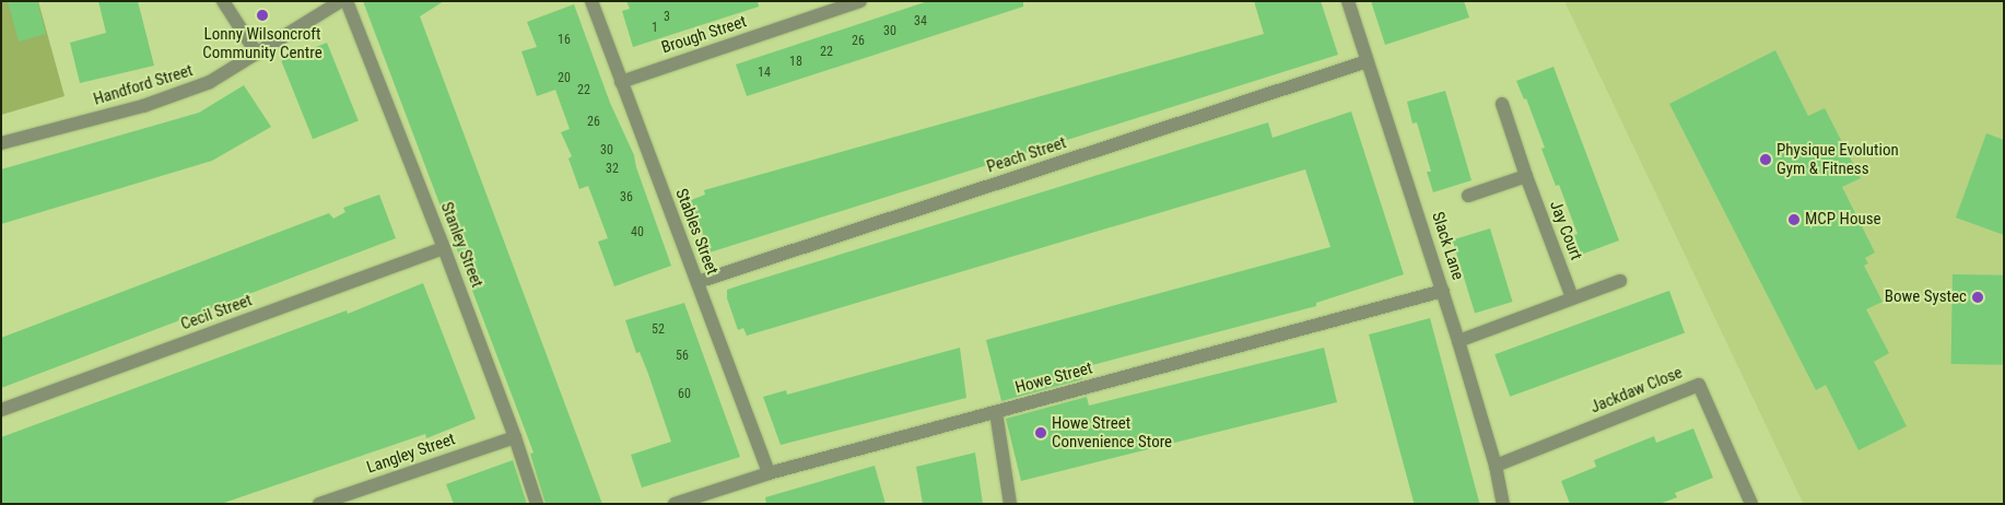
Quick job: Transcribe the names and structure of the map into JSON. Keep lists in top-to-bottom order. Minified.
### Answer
{"streets":{"street":["Brough Street","Handford Street","Peach Street","Jay Court","Stables Street","Stanley Street","Slack Lane","Cecil Street","Howe Street","Jackdaw Close","Langley Street"]},"crossings":[["Brough Street","Stables Street"],["Peach Street","Stables Street"],["Peach Street","Slack Lane"],["Stables Street","Howe Street"],["Stanley Street","Cecil Street"],["Stanley Street","Langley Street"],["Slack Lane","Howe Street"],["Slack Lane","Jackdaw Close"]],"places":["Lonny Wilsoncroft Community Centre","Physique Evolution Gym & Fitness","MCP House","Bowe Systec","Howe Street Convenience Store"],"house_numbers":["3","34","1","30","16","26","22","18","14","20","22","26","30","32","36","40","52","56","60"]}
